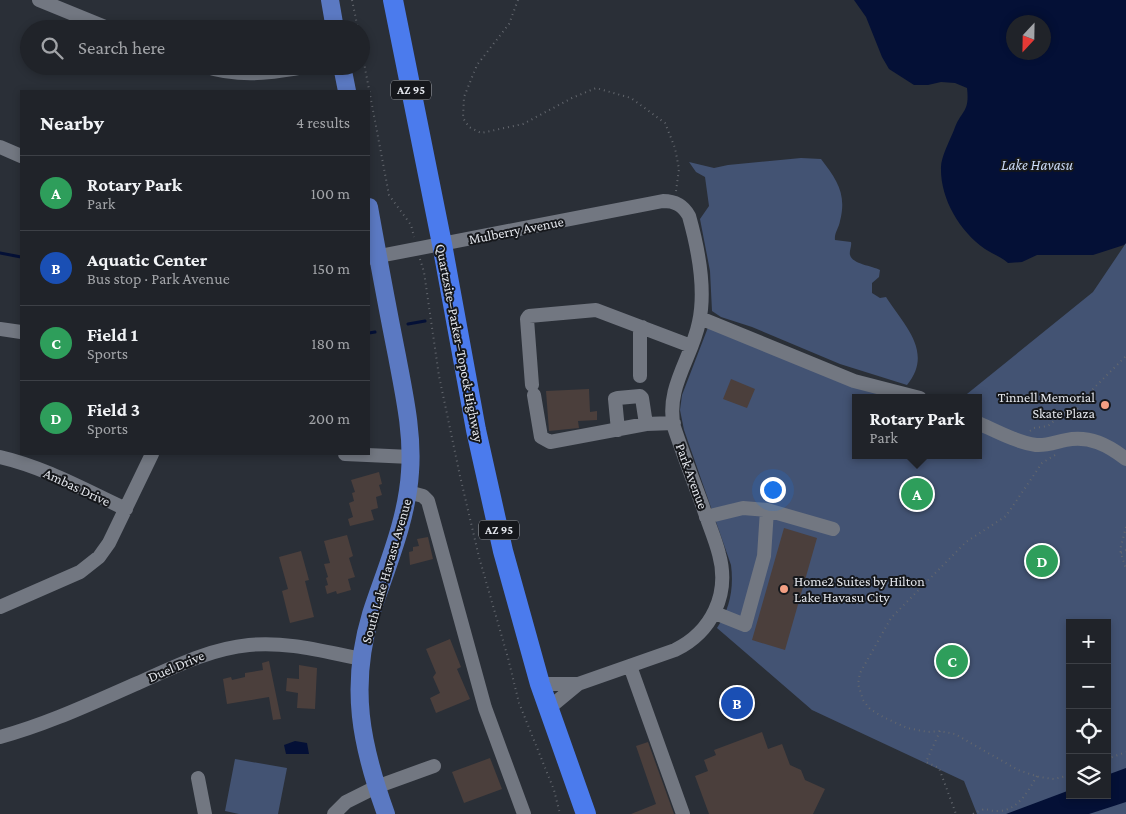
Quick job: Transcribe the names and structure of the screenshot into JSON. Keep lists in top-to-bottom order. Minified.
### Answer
{"streets":{"highway":["AZ 95","Quartzsite–Parker–Topock Highway"],"main road":["South Lake Havasu Avenue"],"street":["Mulberry Avenue","Park Avenue","Ambas Drive","Duel Drive"]},"crossings":[["AZ 95","Quartzsite–Parker–Topock Highway"],["AZ 95","Park Avenue"],["Mulberry Avenue","Quartzsite–Parker–Topock Highway"],["Mulberry Avenue","Park Avenue"],["Mulberry Avenue","South Lake Havasu Avenue"],["Quartzsite–Parker–Topock Highway","Park Avenue"],["South Lake Havasu Avenue","Duel Drive"]],"water":["Lake Havasu"],"places":["Tinnell Memorial Skate Plaza","Home2 Suites by Hilton Lake Havasu City"],"north":"bottom","page":{"search":"Search here","heading":["Nearby","4 results"],"list":[{"mark":"A","name":"Rotary Park","note":"Park","value":"100 m"},{"mark":"B","name":"Aquatic Center","note":"Bus stop · Park Avenue","value":"150 m"},{"mark":"C","name":"Field 1","note":"Sports","value":"180 m"},{"mark":"D","name":"Field 3","note":"Sports","value":"200 m"}],"popup":["Rotary Park","Park"],"pins":["A","D","C","B"],"map_buttons":["+","−"]}}
